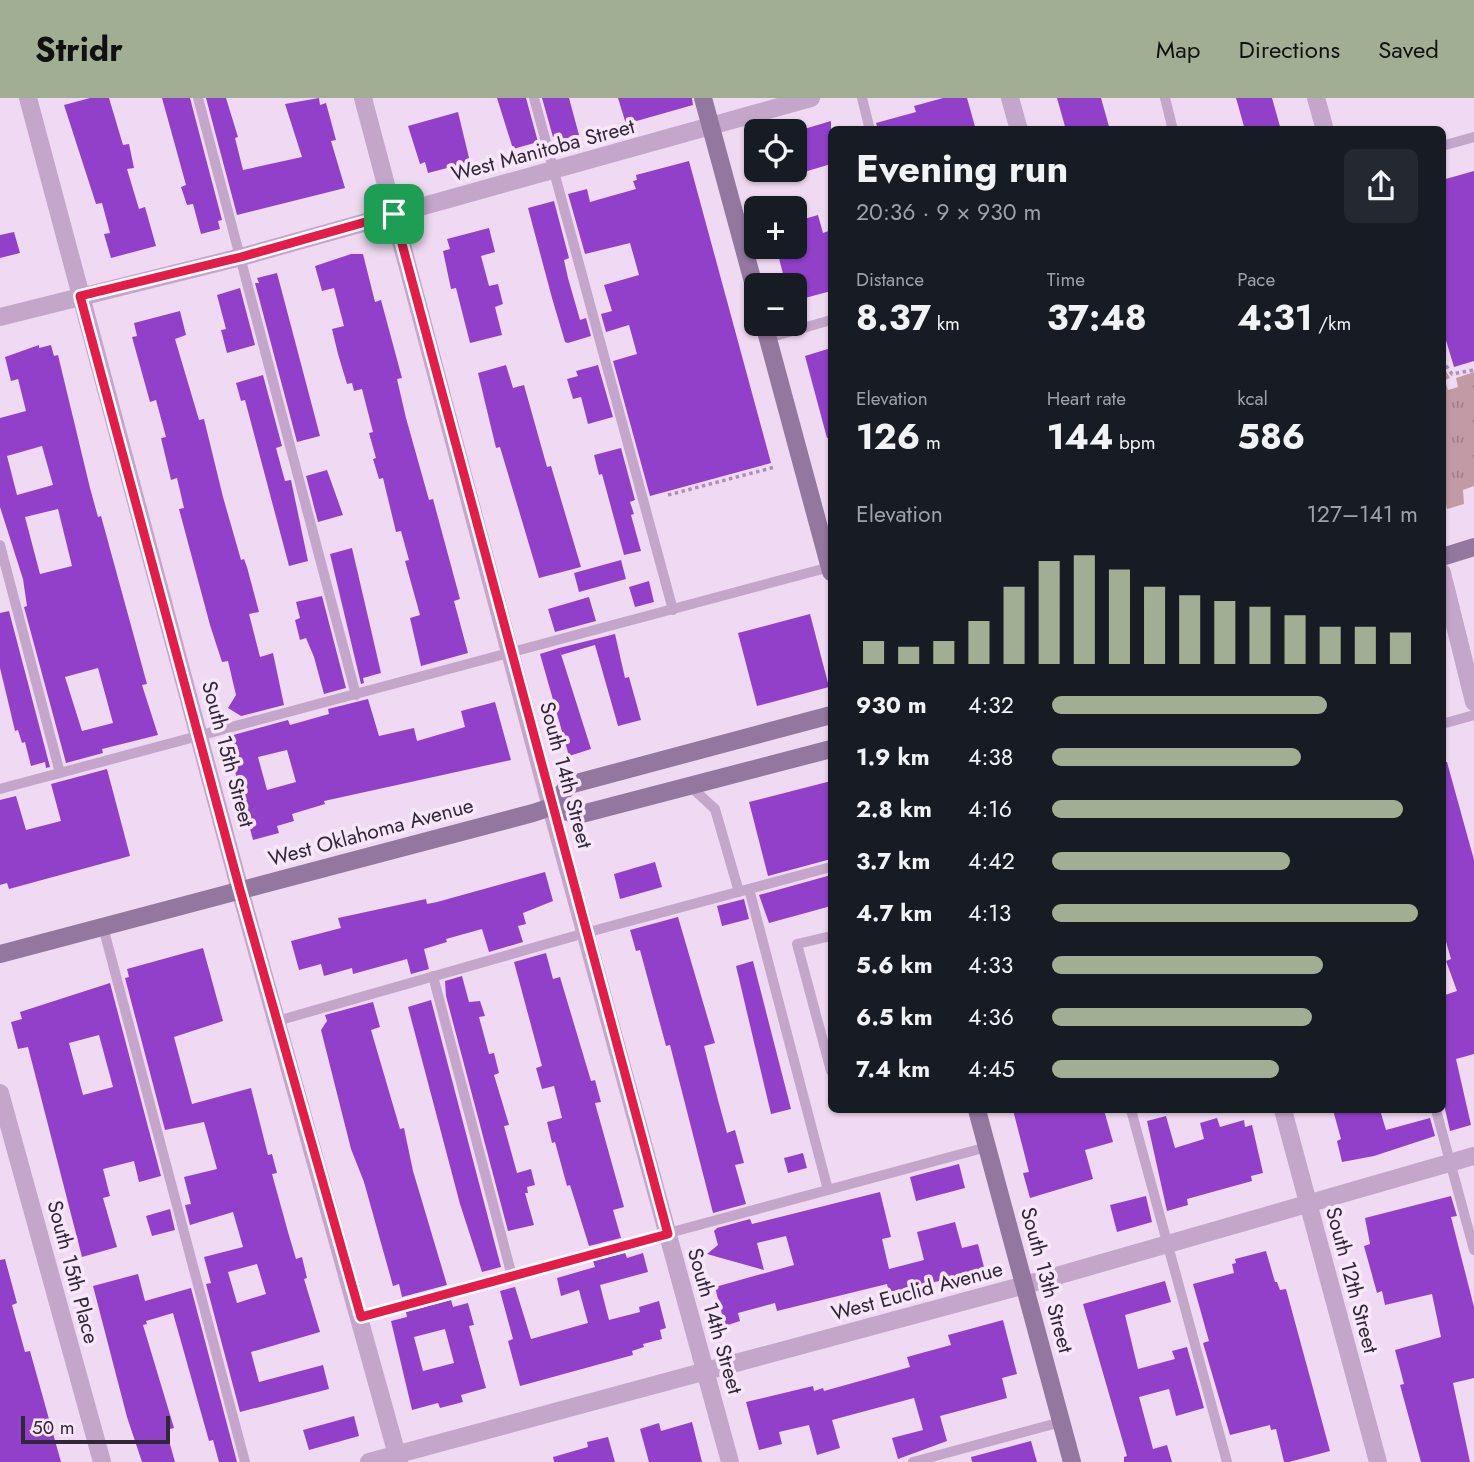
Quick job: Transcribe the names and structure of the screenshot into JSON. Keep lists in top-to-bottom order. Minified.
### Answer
{"streets":{"main road":["West Oklahoma Avenue","South 13th Street"],"street":["West Manitoba Street","South 15th Street","South 14th Street","South 15th Place","South 12th Street","West Euclid Avenue"]},"crossings":[["West Manitoba Street","South 15th Street"],["West Manitoba Street","South 14th Street"],["South 15th Street","West Oklahoma Avenue"],["South 15th Street","West Euclid Avenue"],["South 14th Street","West Oklahoma Avenue"],["South 14th Street","West Euclid Avenue"],["South 13th Street","West Euclid Avenue"],["South 12th Street","West Euclid Avenue"]],"scale_bar":"50 m","page":{"header":"Stridr","nav":["Map","Directions","Saved"],"map_buttons":["+","−"],"heading":["Evening run","20:36 · 9 × 930 m"],"stats":[["Distance","8.37 km"],["Time","37:48"],["Pace","4:31 /km"],["Elevation","126 m"],["Heart rate","144 bpm"],["kcal","586"]],"chart":["Elevation","127–141 m"],"list":[{"name":"930 m","note":"4:32"},{"name":"1.9 km","note":"4:38"},{"name":"2.8 km","note":"4:16"},{"name":"3.7 km","note":"4:42"},{"name":"4.7 km","note":"4:13"},{"name":"5.6 km","note":"4:33"},{"name":"6.5 km","note":"4:36"},{"name":"7.4 km","note":"4:45"}],"scale":"50 m"}}
